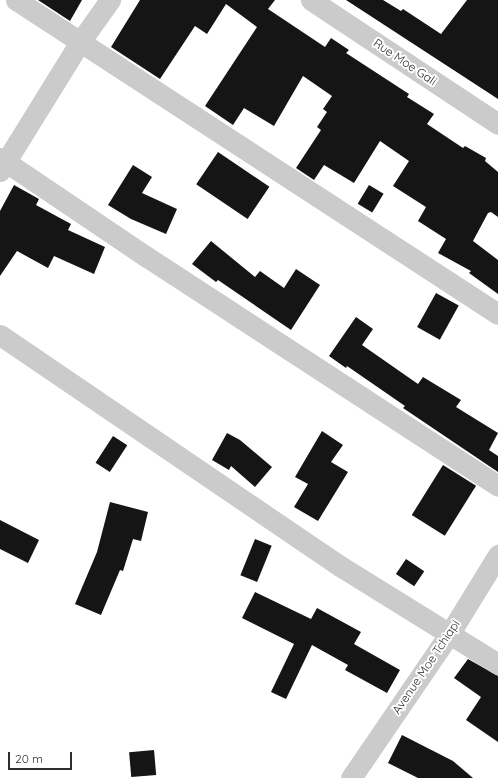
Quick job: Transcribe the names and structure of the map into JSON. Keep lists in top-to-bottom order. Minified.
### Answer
{"streets":{"street":["Rue Moe Gali","Avenue Moe Tchiapi"]},"scale_bar":"20 m"}
